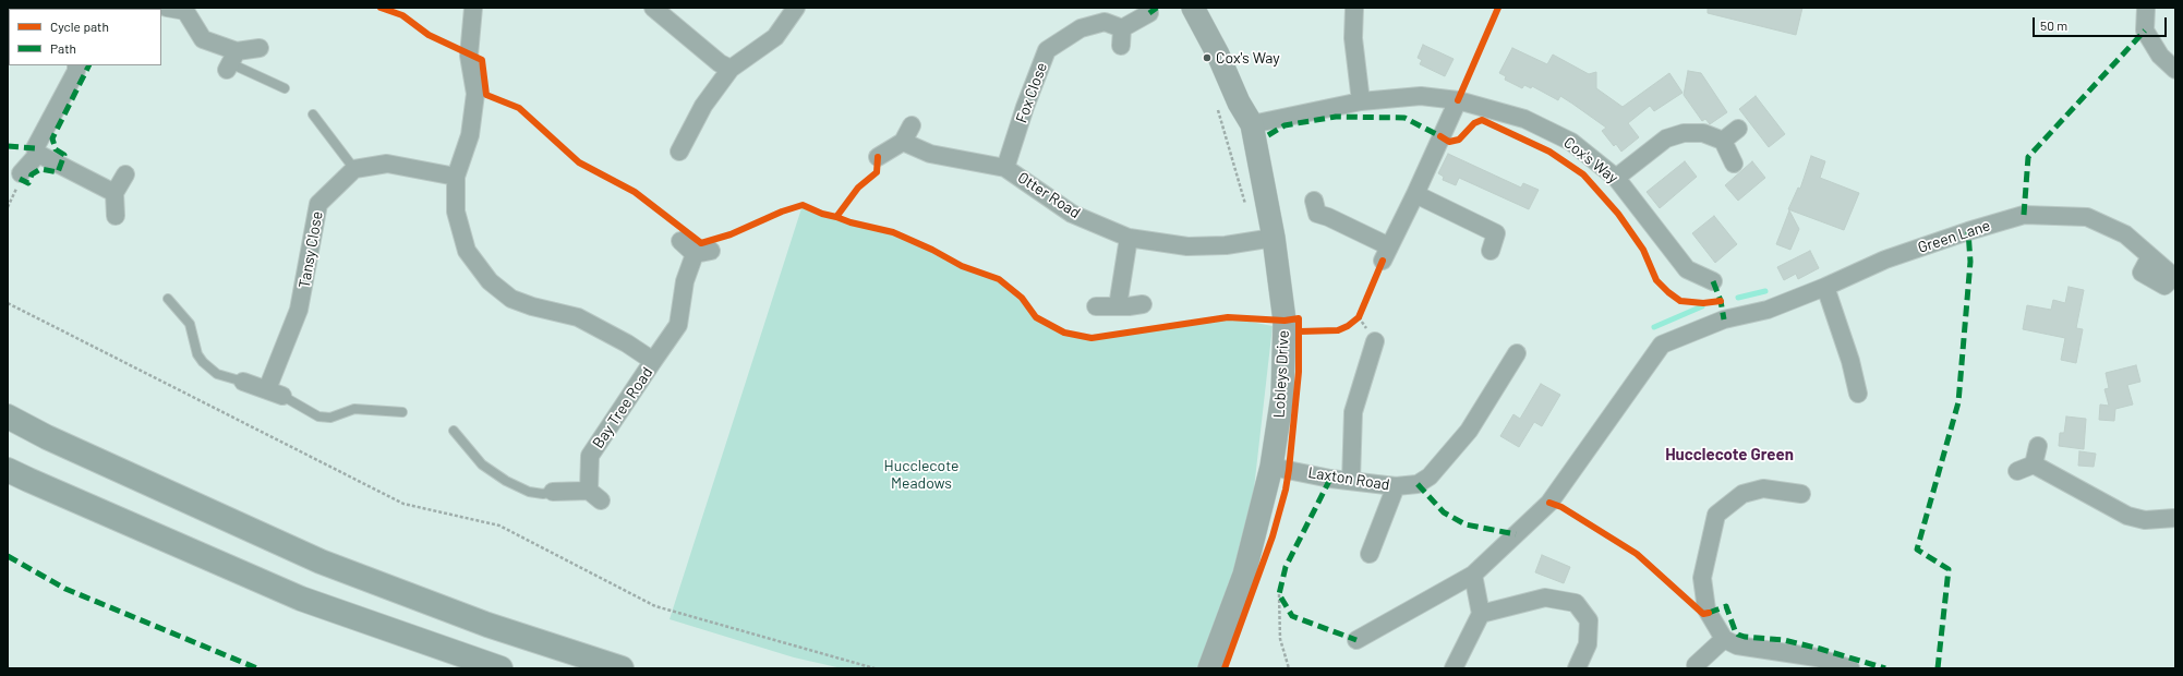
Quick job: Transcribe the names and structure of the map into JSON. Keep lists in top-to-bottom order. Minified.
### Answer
{"streets":{"street":["Fox Close","Cox's Way","Otter Road","Green Lane","Tansy Close","Lobleys Drive","Bay Tree Road","Laxton Road"]},"crossings":[["Fox Close","Otter Road"],["Cox's Way","Lobleys Drive"],["Otter Road","Lobleys Drive"],["Lobleys Drive","Laxton Road"]],"districts":["Hucclecote Green"],"parks":["Hucclecote Meadows"],"places":["Cox's Way"],"legend":["Cycle path","Path"],"scale_bar":"50 m"}
